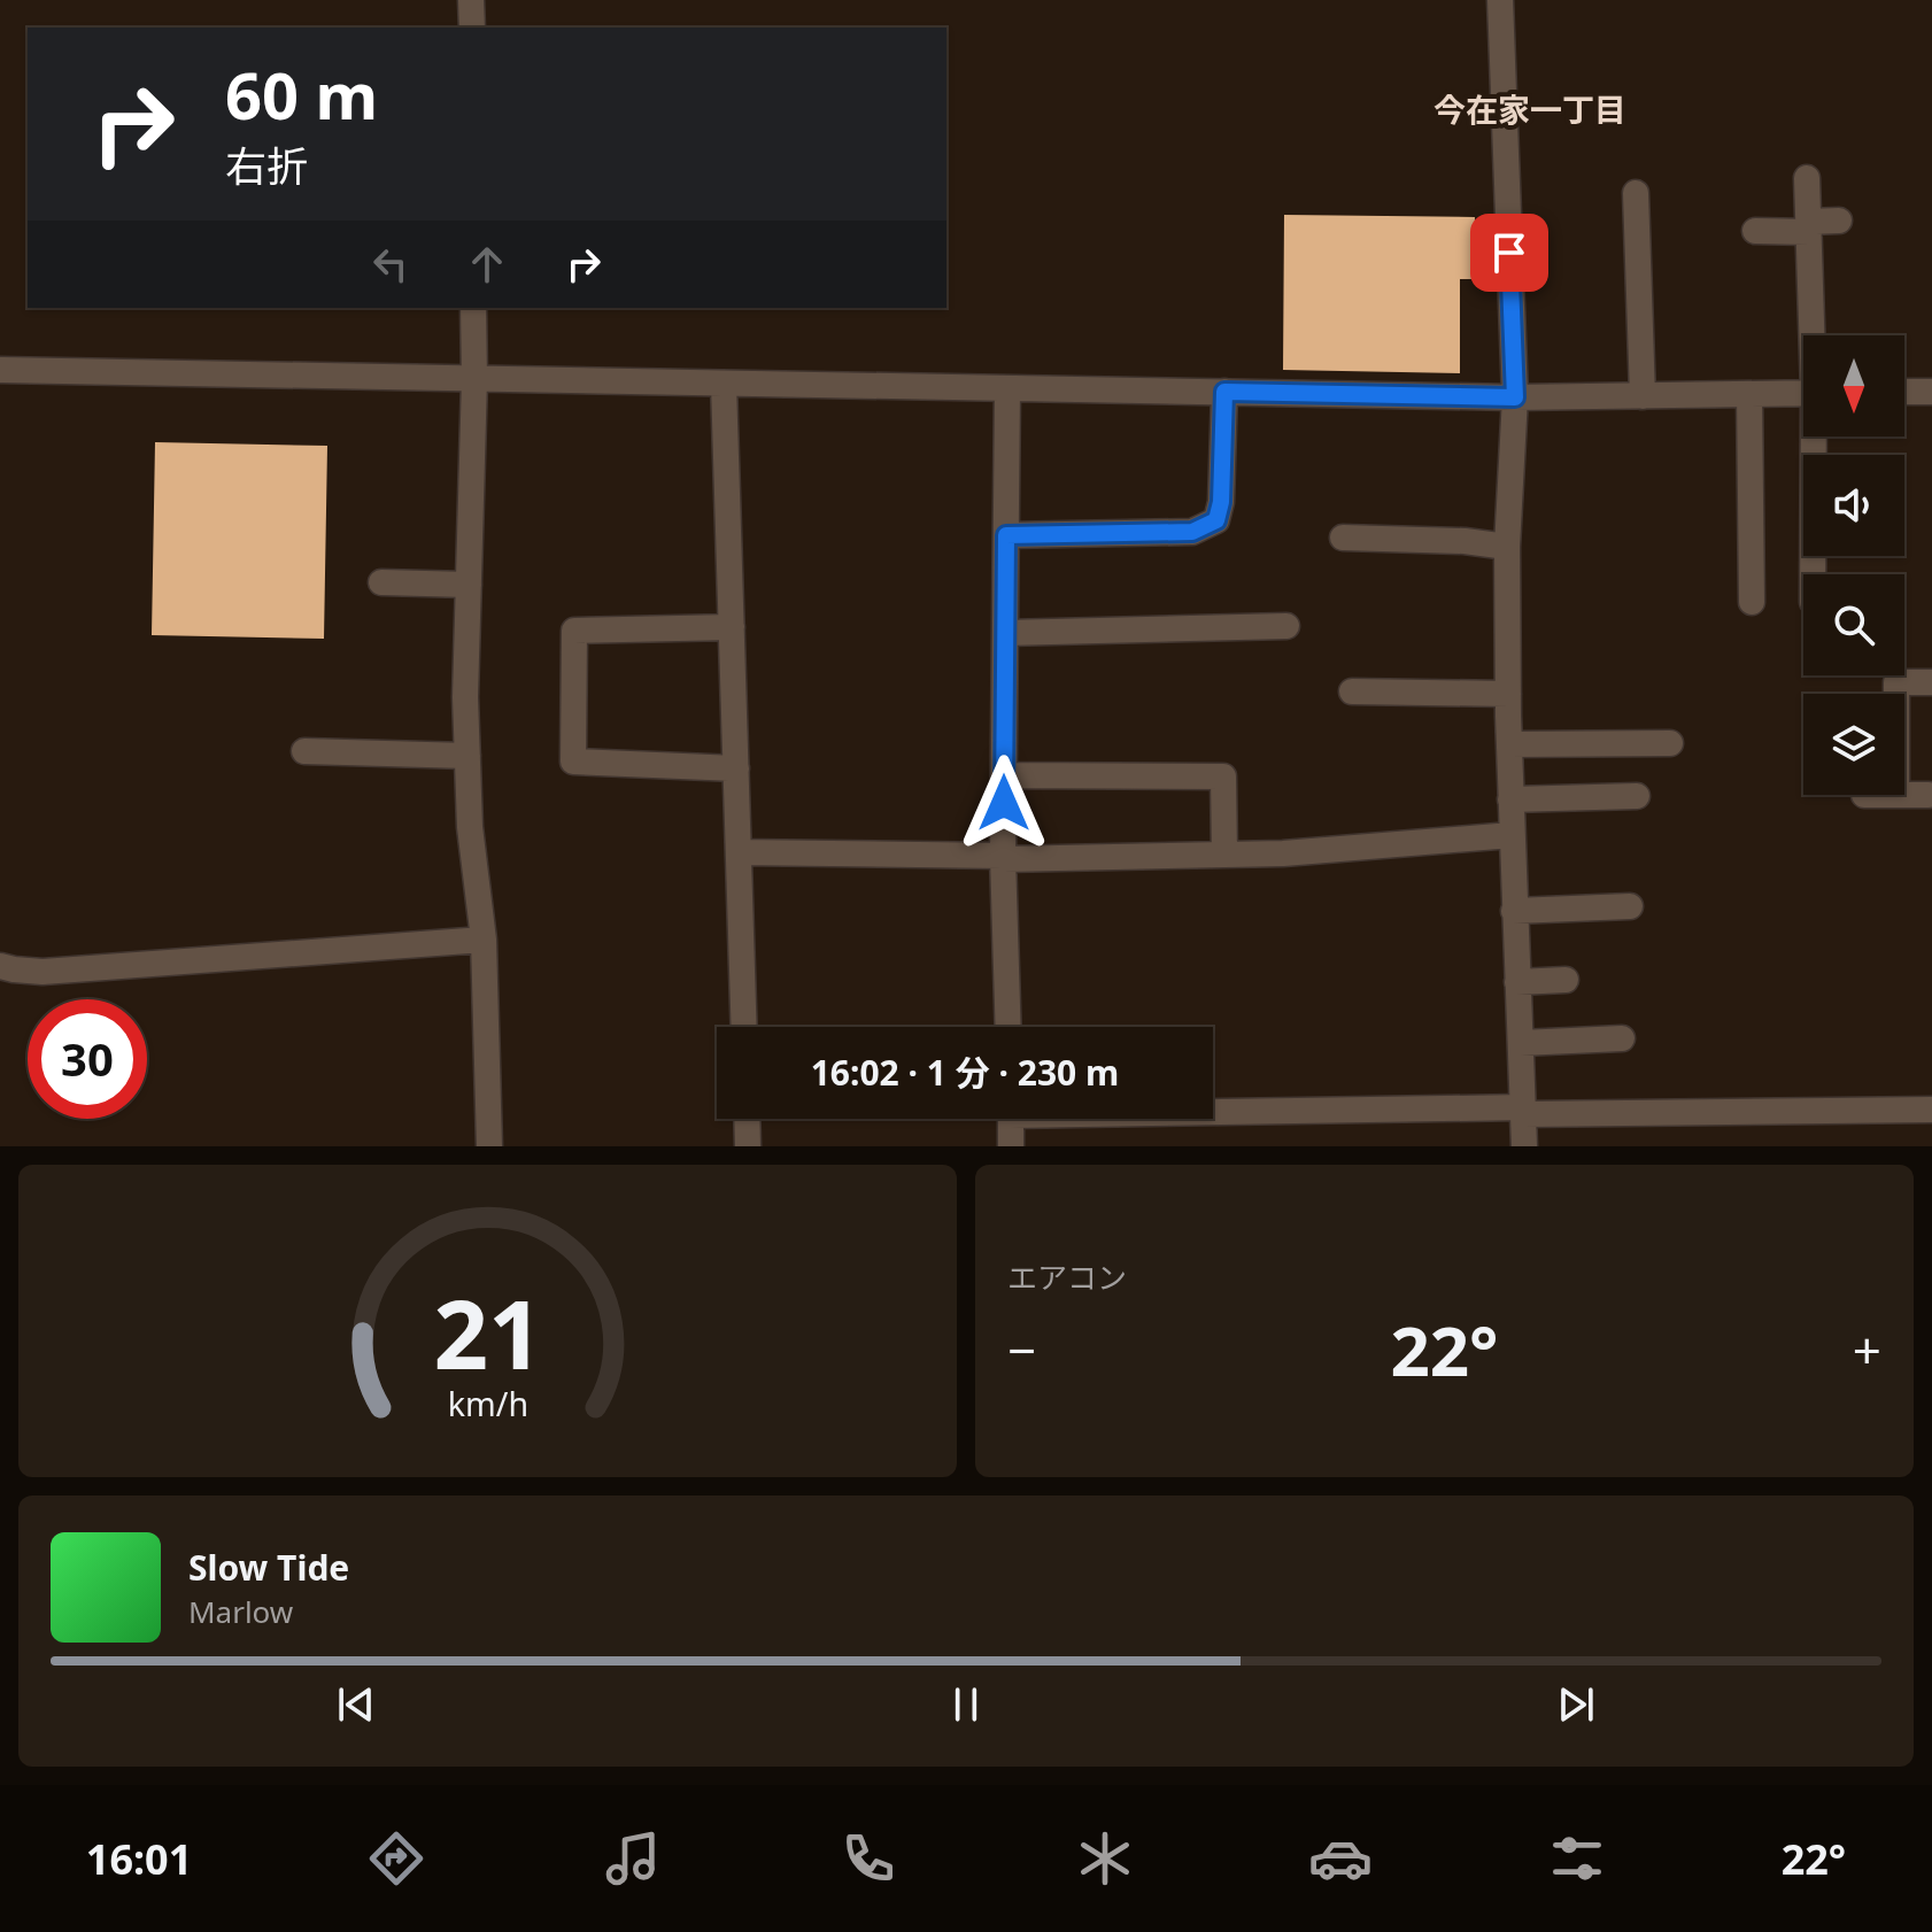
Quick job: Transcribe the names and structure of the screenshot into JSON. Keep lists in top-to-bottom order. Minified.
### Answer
{"districts":["今在家一丁目"],"north":"bottom","page":{"turn":["60 m","右折"],"limit":"30","trip":"16:02 · 1 分 · 230 m","tile":"エアコン","heat":["−","22°","+"],"song":["Slow Tide","Marlow"],"tabs":["16:01","22°"],"gauge":["21","km/h"]}}
